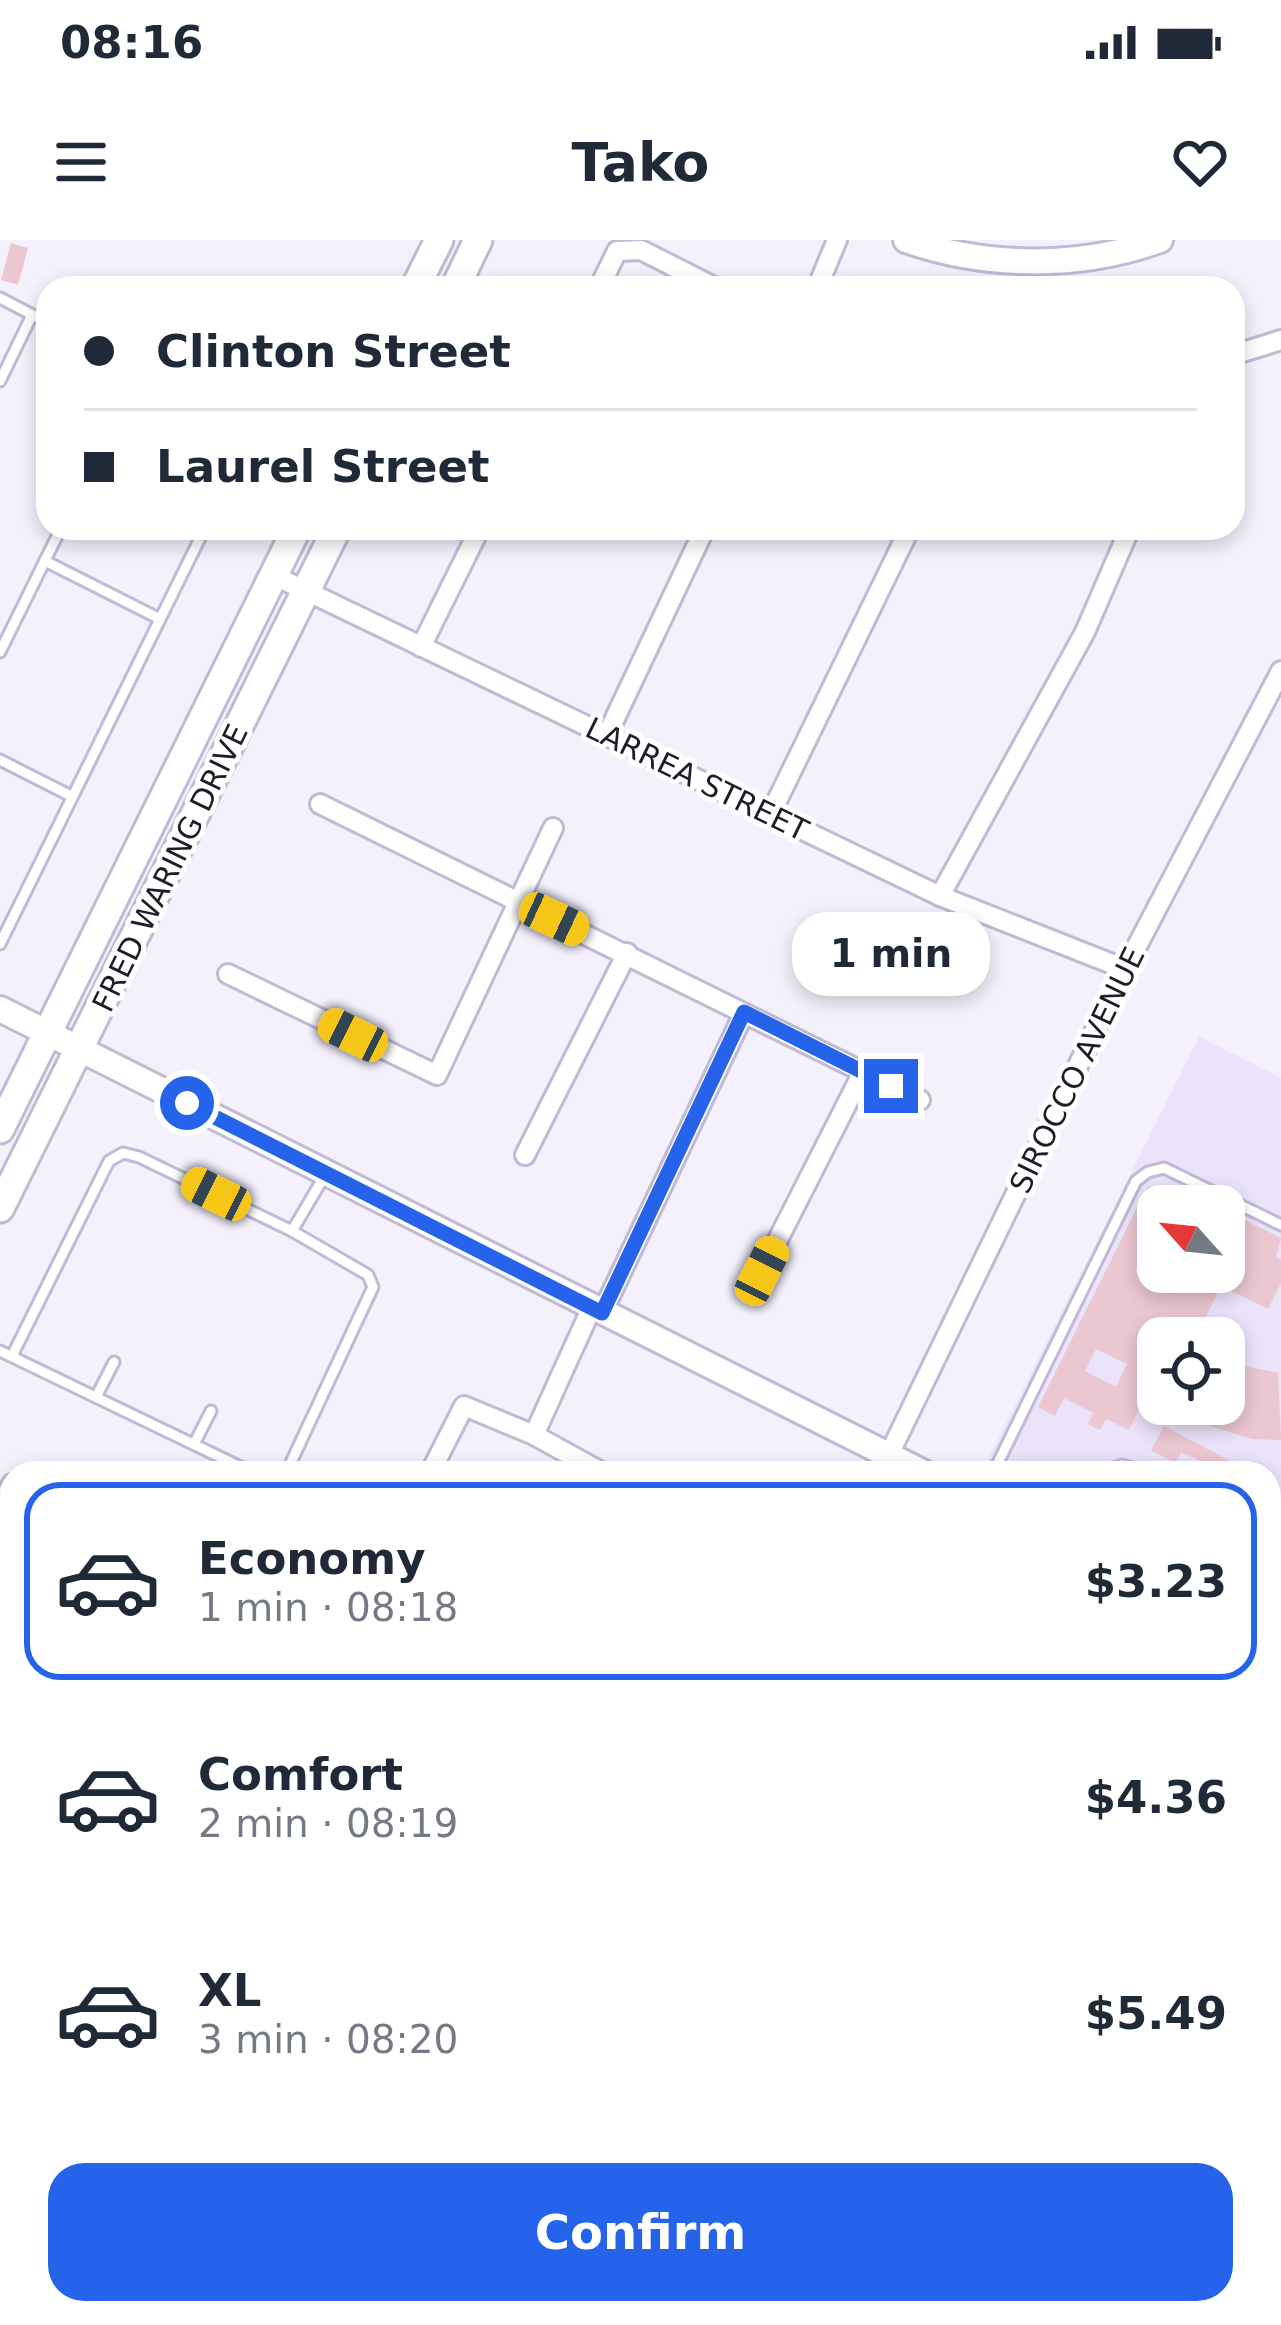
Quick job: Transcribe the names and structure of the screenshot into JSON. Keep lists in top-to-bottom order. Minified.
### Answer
{"streets":{"main road":["FRED WARING DRIVE"],"street":["LARREA STREET","SIROCCO AVENUE"]},"crossings":[["LARREA STREET","FRED WARING DRIVE"],["LARREA STREET","SIROCCO AVENUE"]],"north":"top left","page":{"status":"08:16","header":"Tako","banner":["Clinton Street","Laurel Street"],"bubble":"1 min","list":[{"name":"Economy","note":"1 min · 08:18","value":"$3.23"},{"name":"Comfort","note":"2 min · 08:19","value":"$4.36"},{"name":"XL","note":"3 min · 08:20","value":"$5.49"}],"buttons":"Confirm"}}
